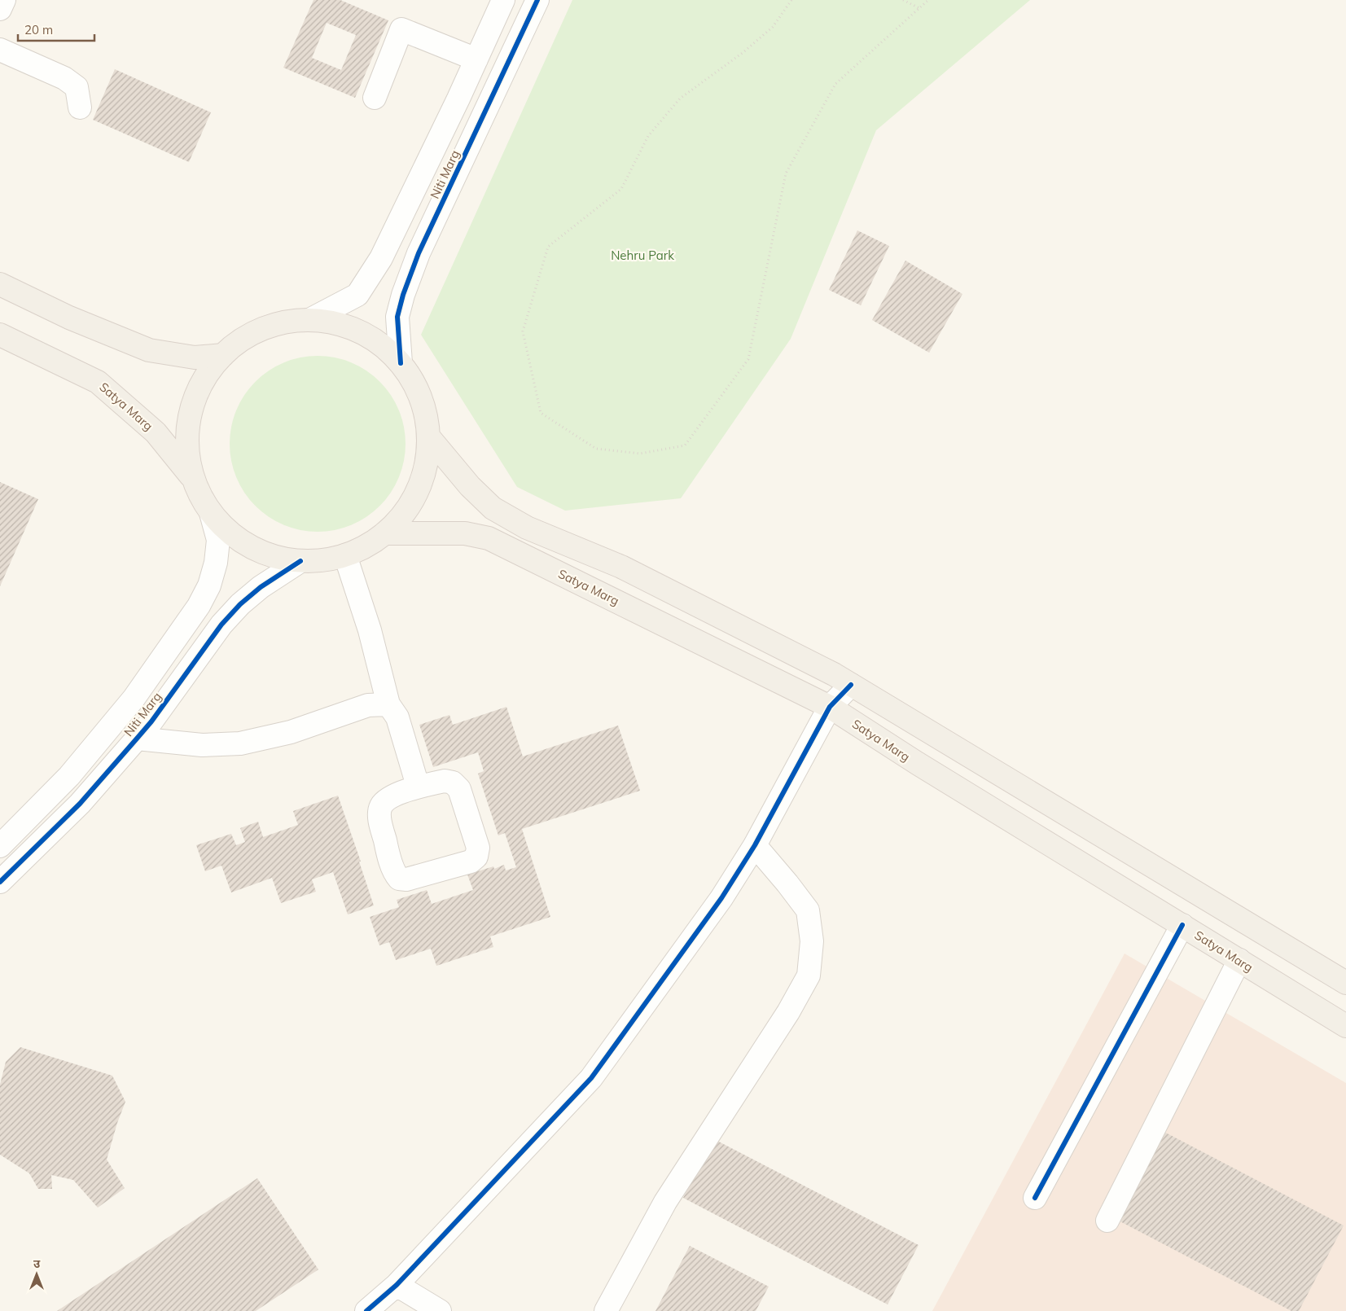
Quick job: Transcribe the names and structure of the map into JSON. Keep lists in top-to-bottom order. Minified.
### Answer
{"streets":{"main road":["Satya Marg"],"street":["Niti Marg"]},"parks":["Nehru Park"],"scale_bar":"20 m","north":"top"}
